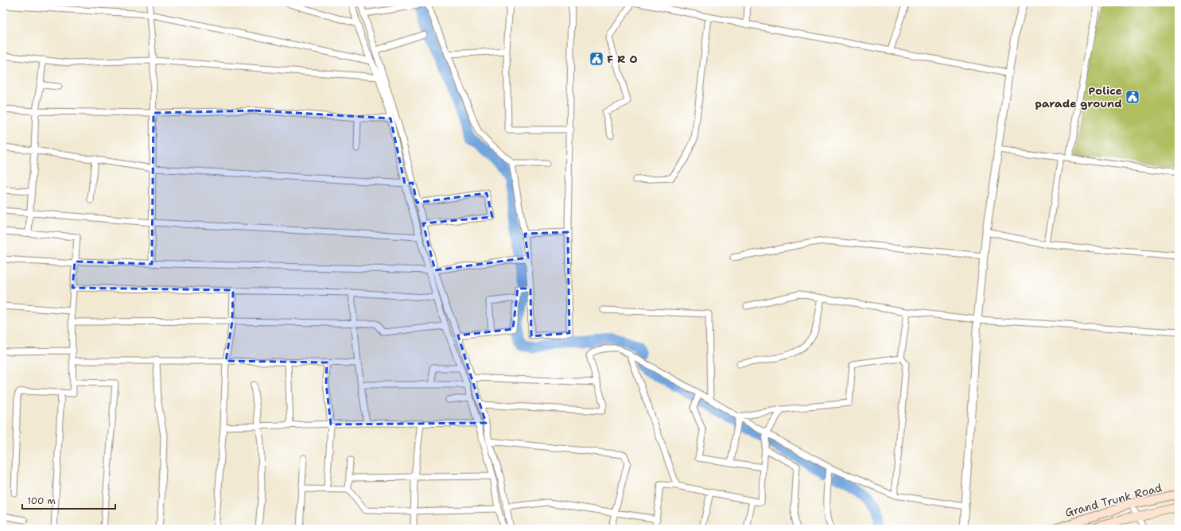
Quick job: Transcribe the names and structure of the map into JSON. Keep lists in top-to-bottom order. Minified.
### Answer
{"streets":{"main road":["Grand Trunk Road"]},"places":{"public building":["F R O","Police parade ground"]},"scale_bar":"100 m"}
